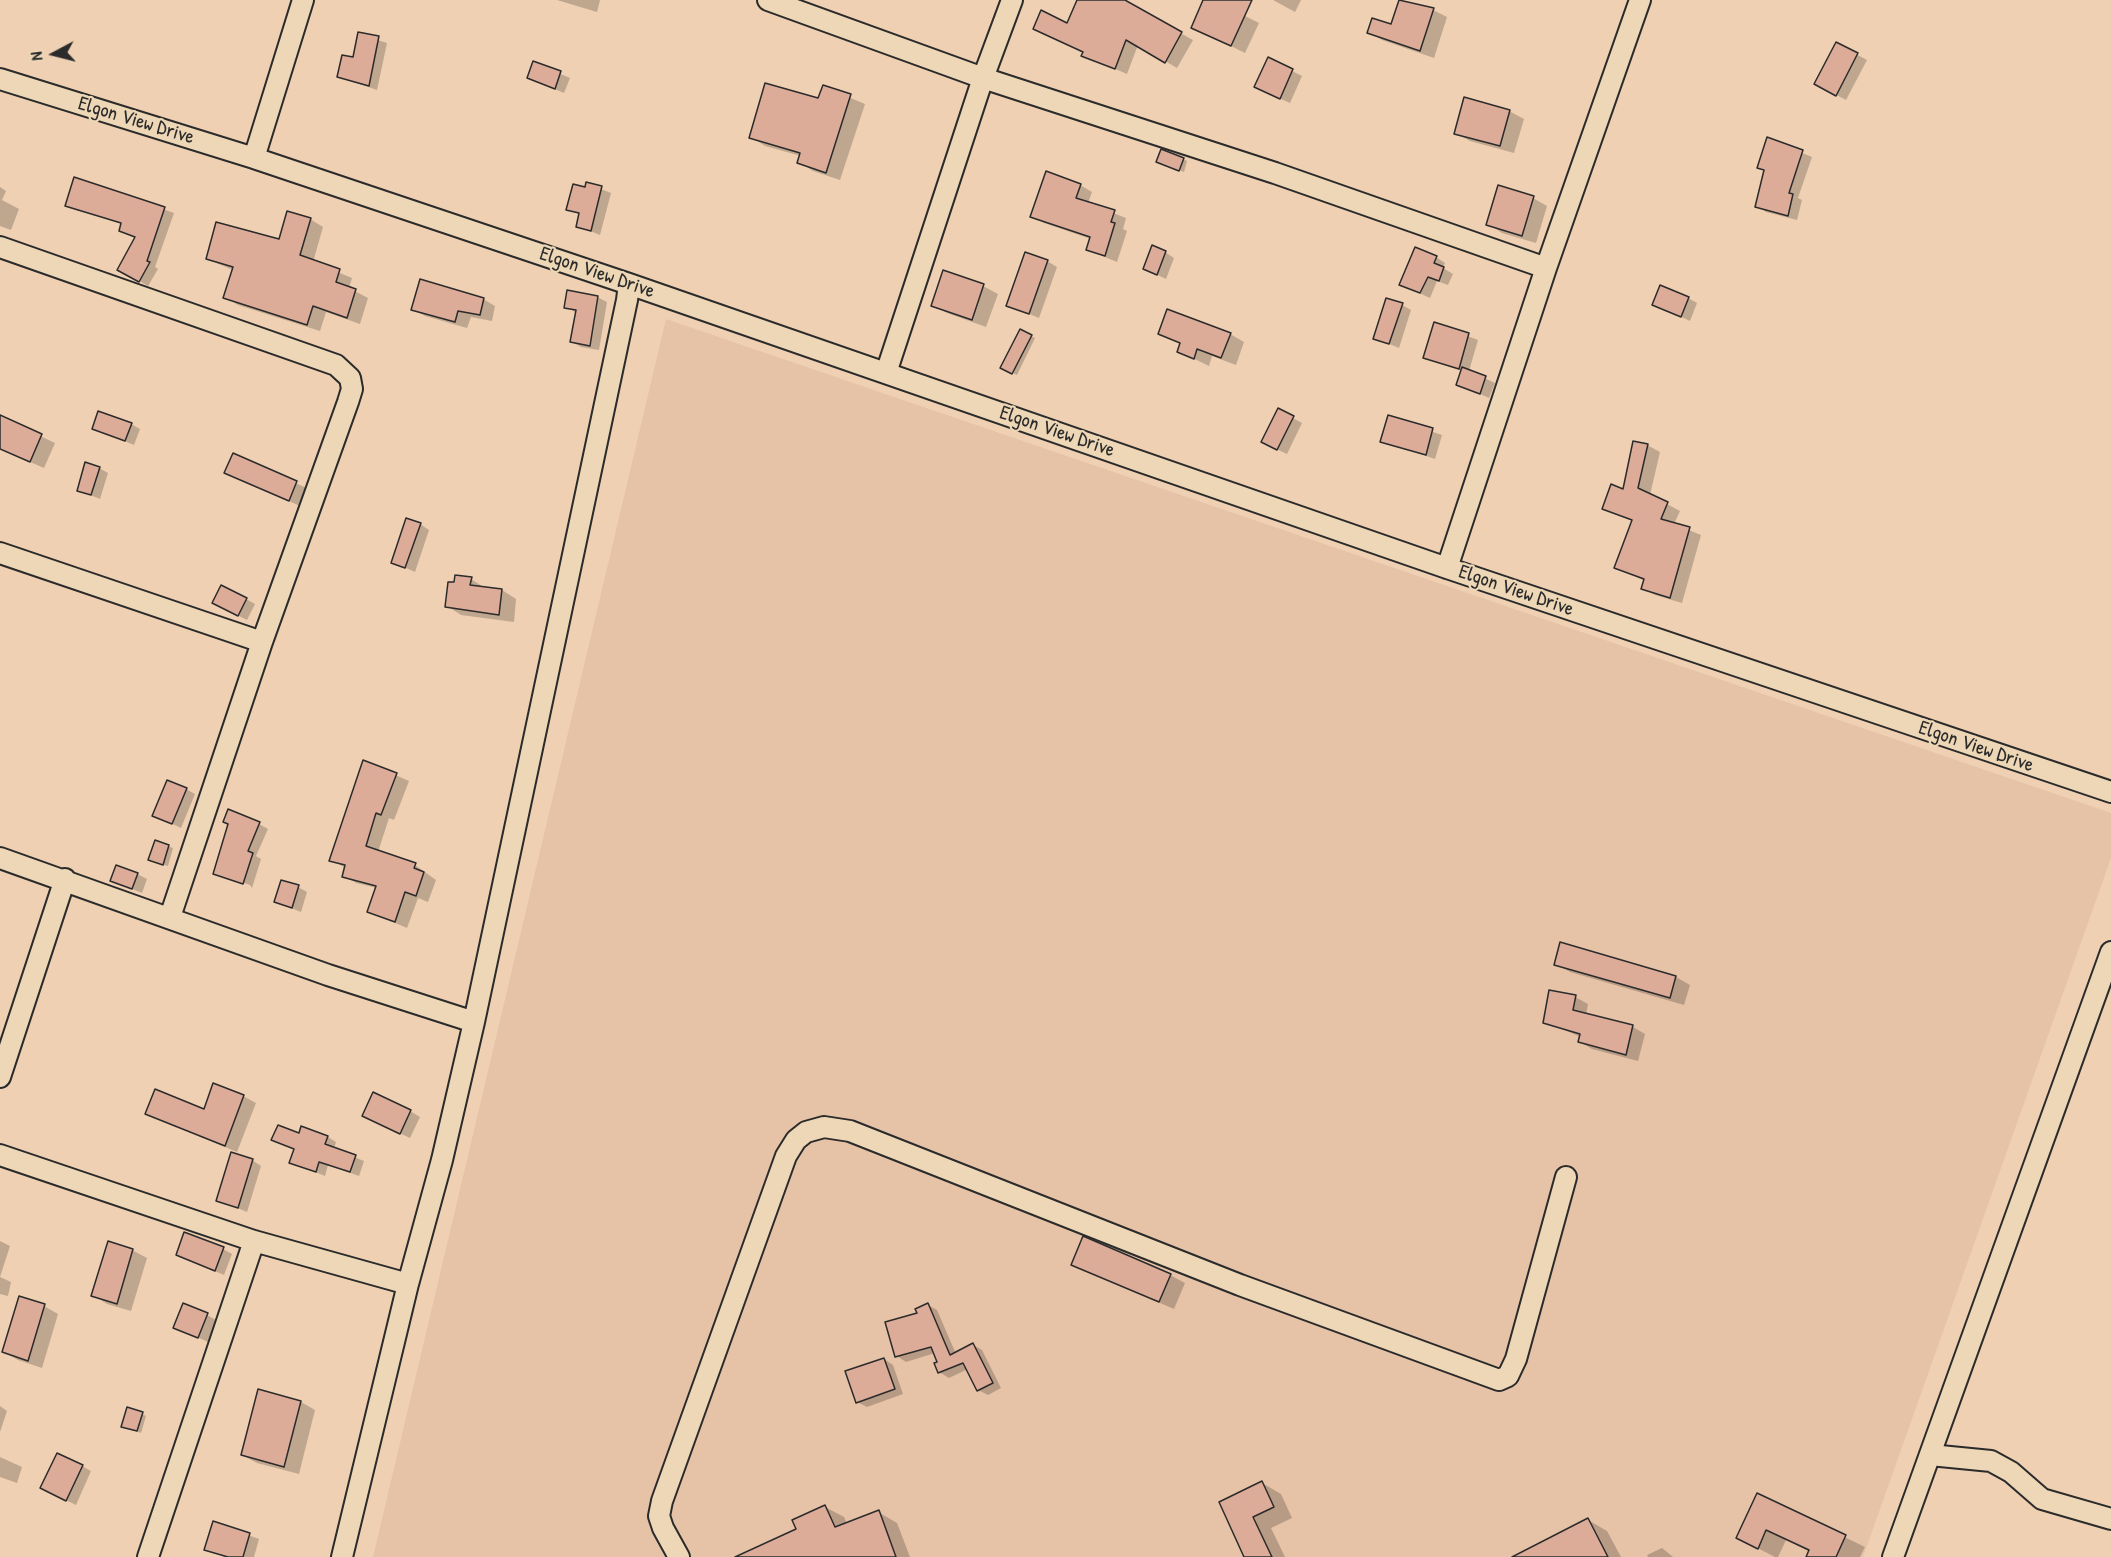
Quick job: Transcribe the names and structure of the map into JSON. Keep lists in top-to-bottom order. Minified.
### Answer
{"streets":{"street":["Elgon View Drive"]},"north":"left"}
